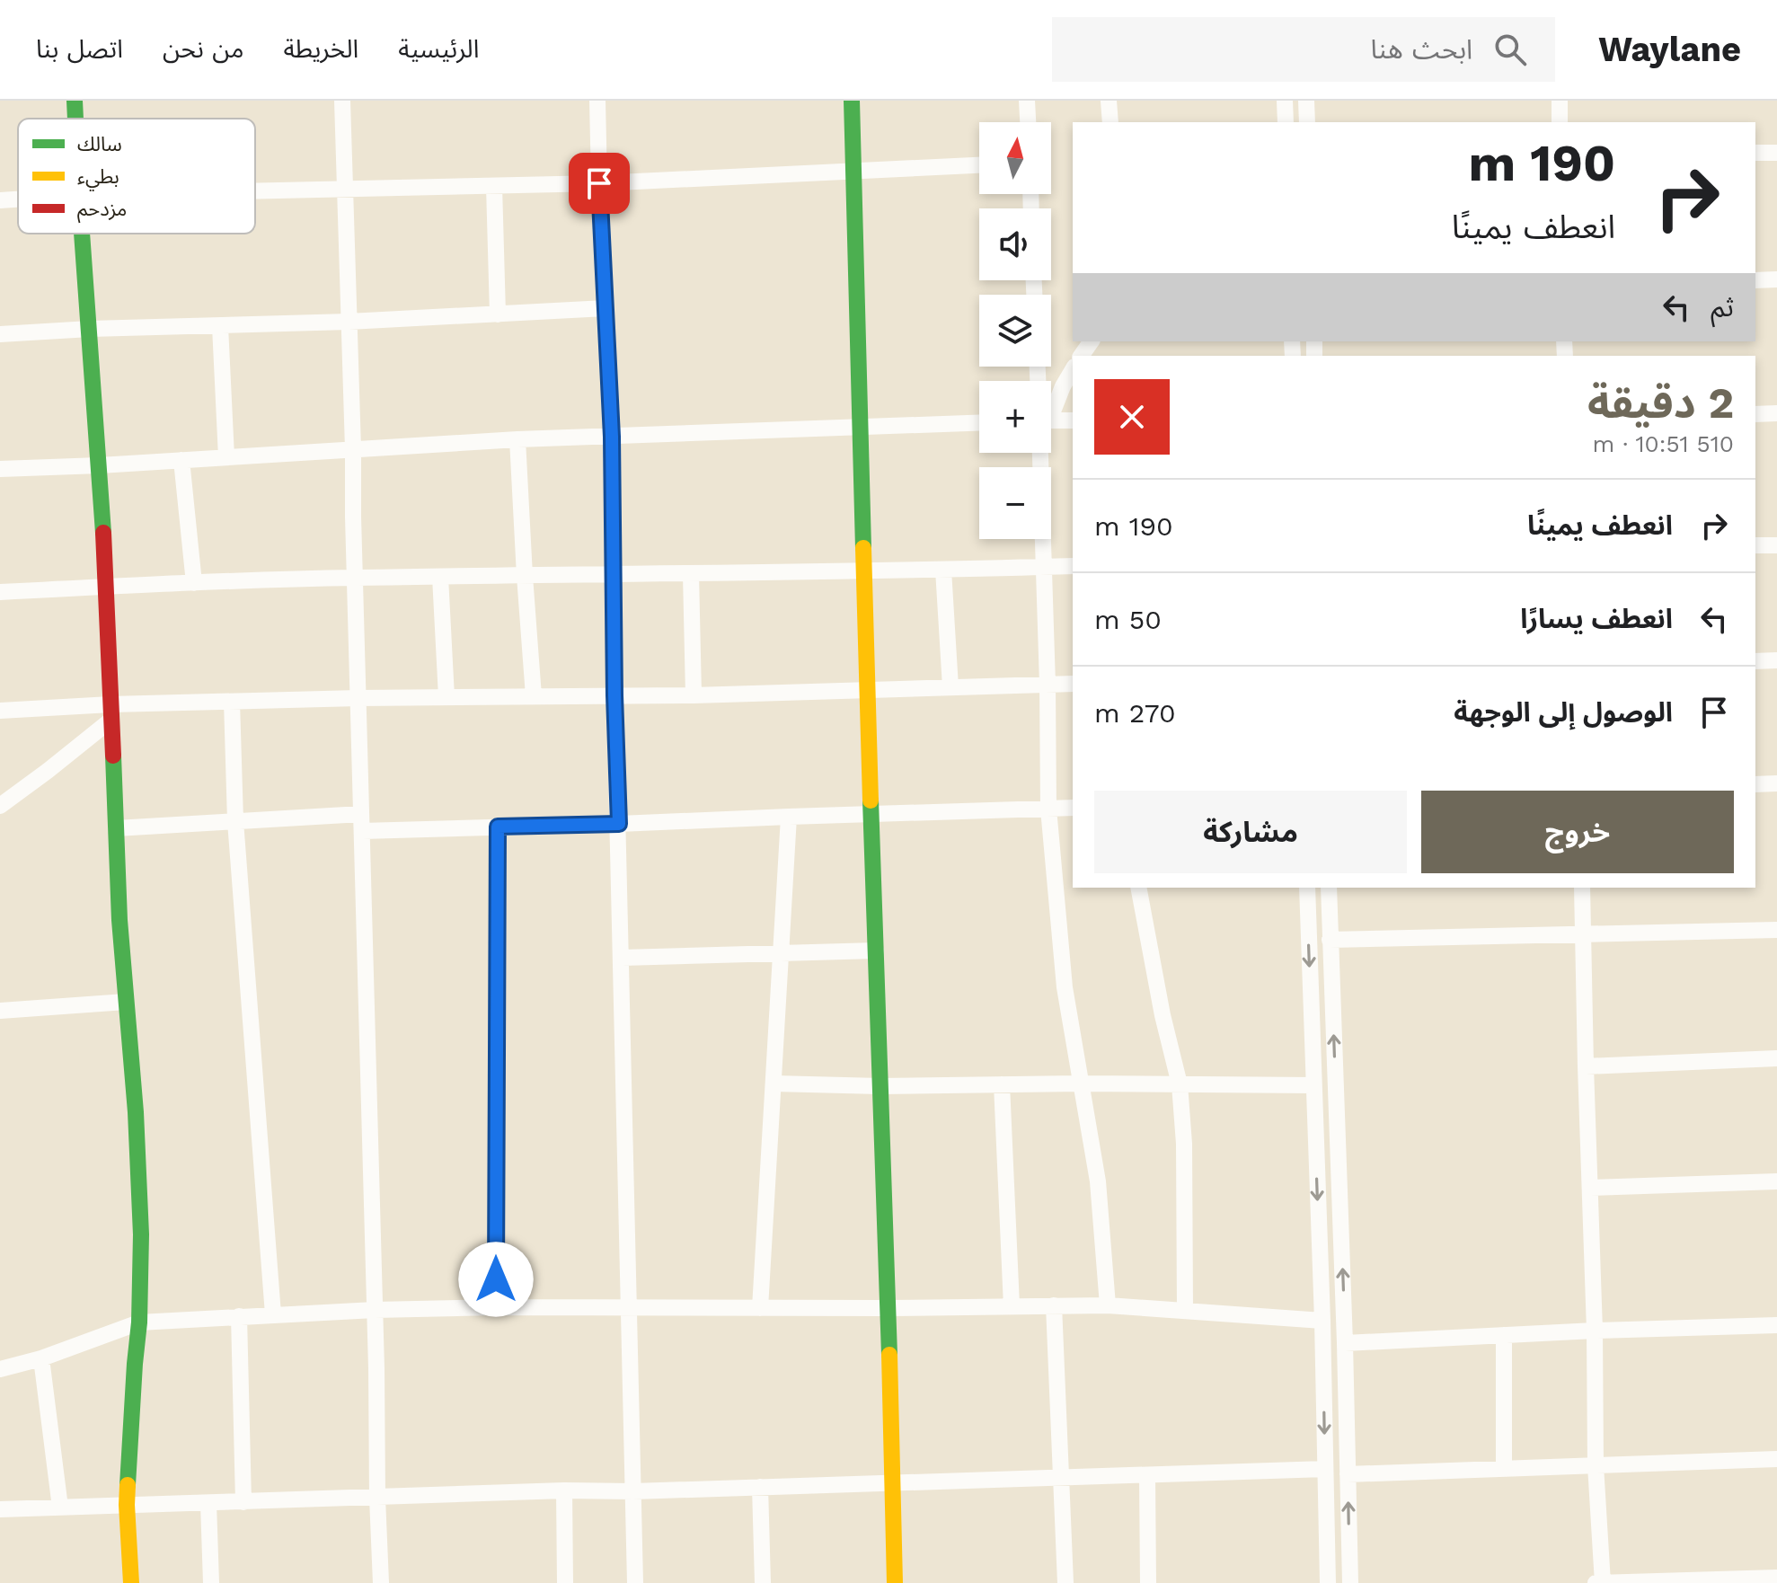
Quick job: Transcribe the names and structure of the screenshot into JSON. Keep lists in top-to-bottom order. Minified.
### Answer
{"legend":["سالك","بطيء","مزدحم"],"north":"top","page":{"header":"Waylane","search":"ابحث هنا","nav":["الرئيسية","الخريطة","من نحن","اتصل بنا"],"map_buttons":["+","−"],"turn":["190 m","انعطف يمينًا"],"then":"ثم","heading":["2 دقيقة","510 m · 10:51"],"list":[{"name":"انعطف يمينًا","value":"190 m"},{"name":"انعطف يسارًا","value":"50 m"},{"name":"الوصول إلى الوجهة","value":"270 m"}],"buttons":["خروج","مشاركة"]}}
